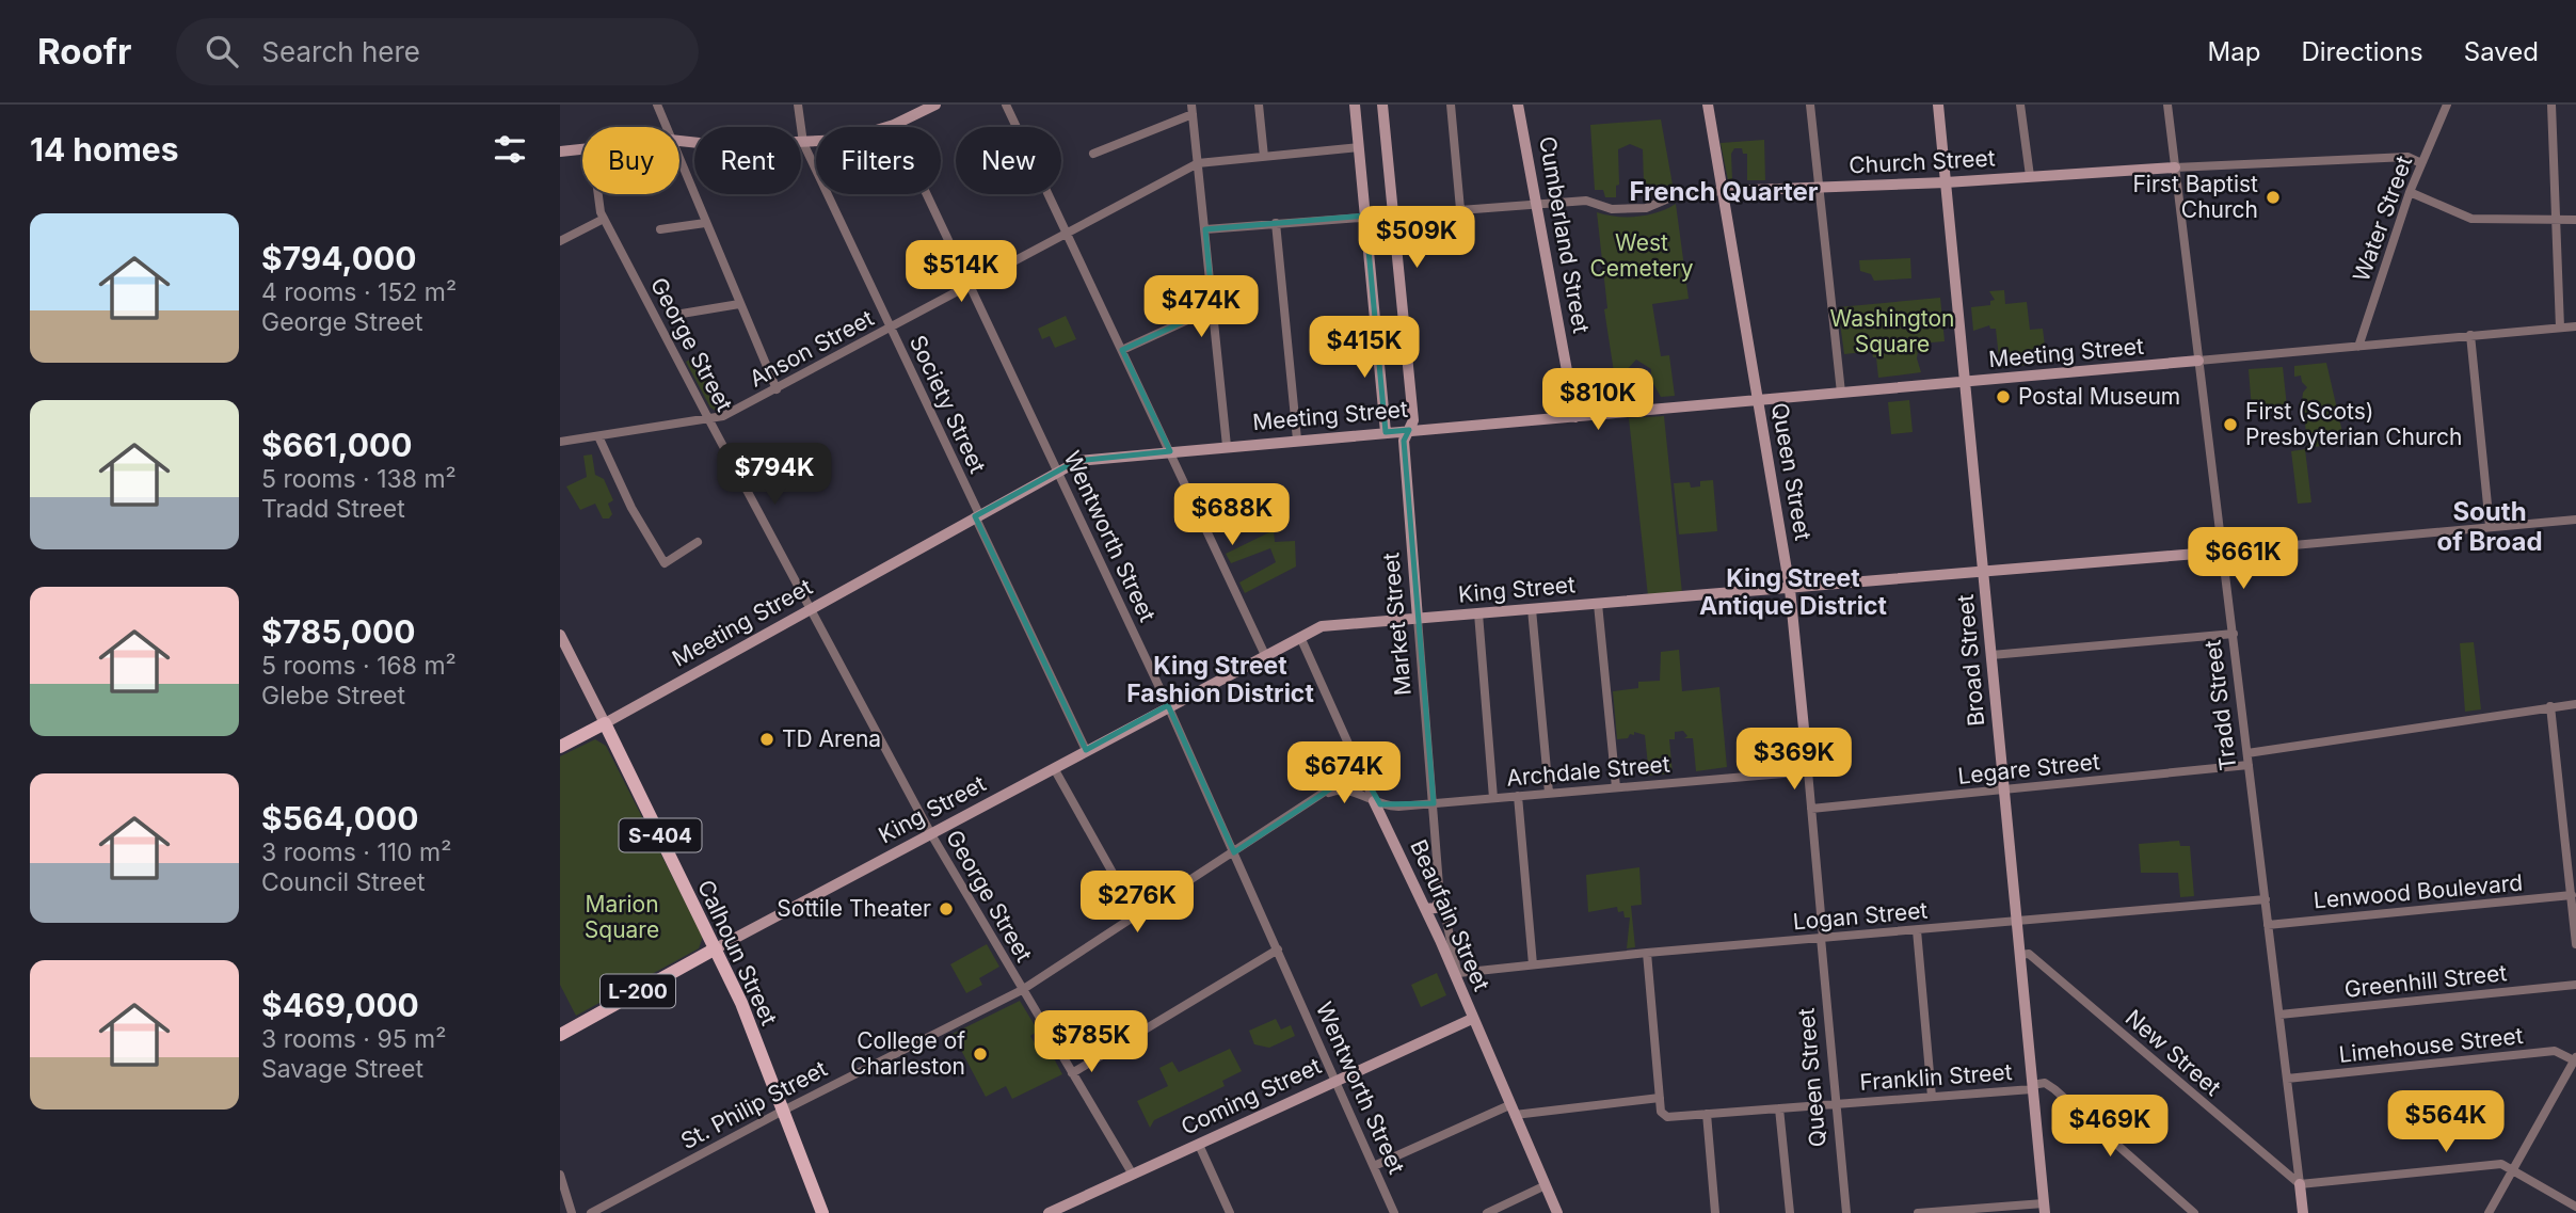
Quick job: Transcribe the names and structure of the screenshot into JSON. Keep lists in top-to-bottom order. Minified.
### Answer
{"streets":{"main road":["Meeting Street","King Street","S-404","Calhoun Street","L-200"],"street":["Church Street","Water Street","Cumberland Street","George Street","Anson Street","Society Street","Queen Street","Wentworth Street","Market Street","Broad Street","Tradd Street","Legare Street","Archdale Street","Lenwood Boulevard","Beaufain Street","Logan Street","Greenhill Street","Limehouse Street","New Street","Franklin Street","Coming Street","St. Philip Street"]},"crossings":[["Church Street","Water Street"],["Church Street","Cumberland Street"],["Church Street","Queen Street"],["Church Street","Market Street"],["Church Street","Broad Street"],["Church Street","Tradd Street"],["Water Street","Meeting Street"],["Cumberland Street","Meeting Street"],["George Street","Anson Street"],["George Street","Meeting Street"],["George Street","King Street"],["George Street","Coming Street"],["George Street","St. Philip Street"],["Anson Street","Society Street"],["Anson Street","Wentworth Street"],["Meeting Street","Society Street"],["Meeting Street","Queen Street"],["Meeting Street","Wentworth Street"],["Meeting Street","Market Street"],["Meeting Street","Broad Street"],["Meeting Street","Tradd Street"],["Meeting Street","Calhoun Street"],["Society Street","King Street"],["Queen Street","King Street"],["Queen Street","Legare Street"],["Queen Street","Archdale Street"],["Queen Street","Logan Street"],["Queen Street","Franklin Street"],["Wentworth Street","King Street"],["Wentworth Street","Coming Street"],["Wentworth Street","St. Philip Street"],["King Street","Market Street"],["King Street","Broad Street"],["King Street","Tradd Street"],["King Street","Beaufain Street"],["King Street","Calhoun Street"],["Market Street","Archdale Street"],["Market Street","Beaufain Street"],["Market Street","Logan Street"],["Broad Street","Legare Street"],["Broad Street","Logan Street"],["Broad Street","New Street"],["Broad Street","Franklin Street"],["Tradd Street","Legare Street"],["Tradd Street","Lenwood Boulevard"],["Tradd Street","Logan Street"],["Tradd Street","Greenhill Street"],["Tradd Street","Limehouse Street"],["Tradd Street","New Street"],["Archdale Street","Beaufain Street"],["Archdale Street","St. Philip Street"],["Beaufain Street","Coming Street"],["Beaufain Street","St. Philip Street"],["Calhoun Street","St. Philip Street"]],"districts":["French Quarter","South of Broad","King Street Antique District","King Street Fashion District"],"parks":["West Cemetery","Washington Square","Marion Square"],"places":["First Baptist Church","Postal Museum","First (Scots) Presbyterian Church","TD Arena","Sottile Theater","College of Charleston"],"page":{"header":"Roofr","search":"Search here","nav":["Map","Directions","Saved"],"heading":"14 homes","chip":["Buy","Rent","Filters","New"],"list":[{"name":"$794,000","note":"4 rooms · 152 m² · George Street"},{"name":"$661,000","note":"5 rooms · 138 m² · Tradd Street"},{"name":"$785,000","note":"5 rooms · 168 m² · Glebe Street"},{"name":"$564,000","note":"3 rooms · 110 m² · Council Street"},{"name":"$469,000","note":"3 rooms · 95 m² · Savage Street"}],"price":["$509K","$514K","$474K","$415K","$810K","$794K","$688K","$661K","$369K","$674K","$276K","$785K","$564K","$469K"]}}
